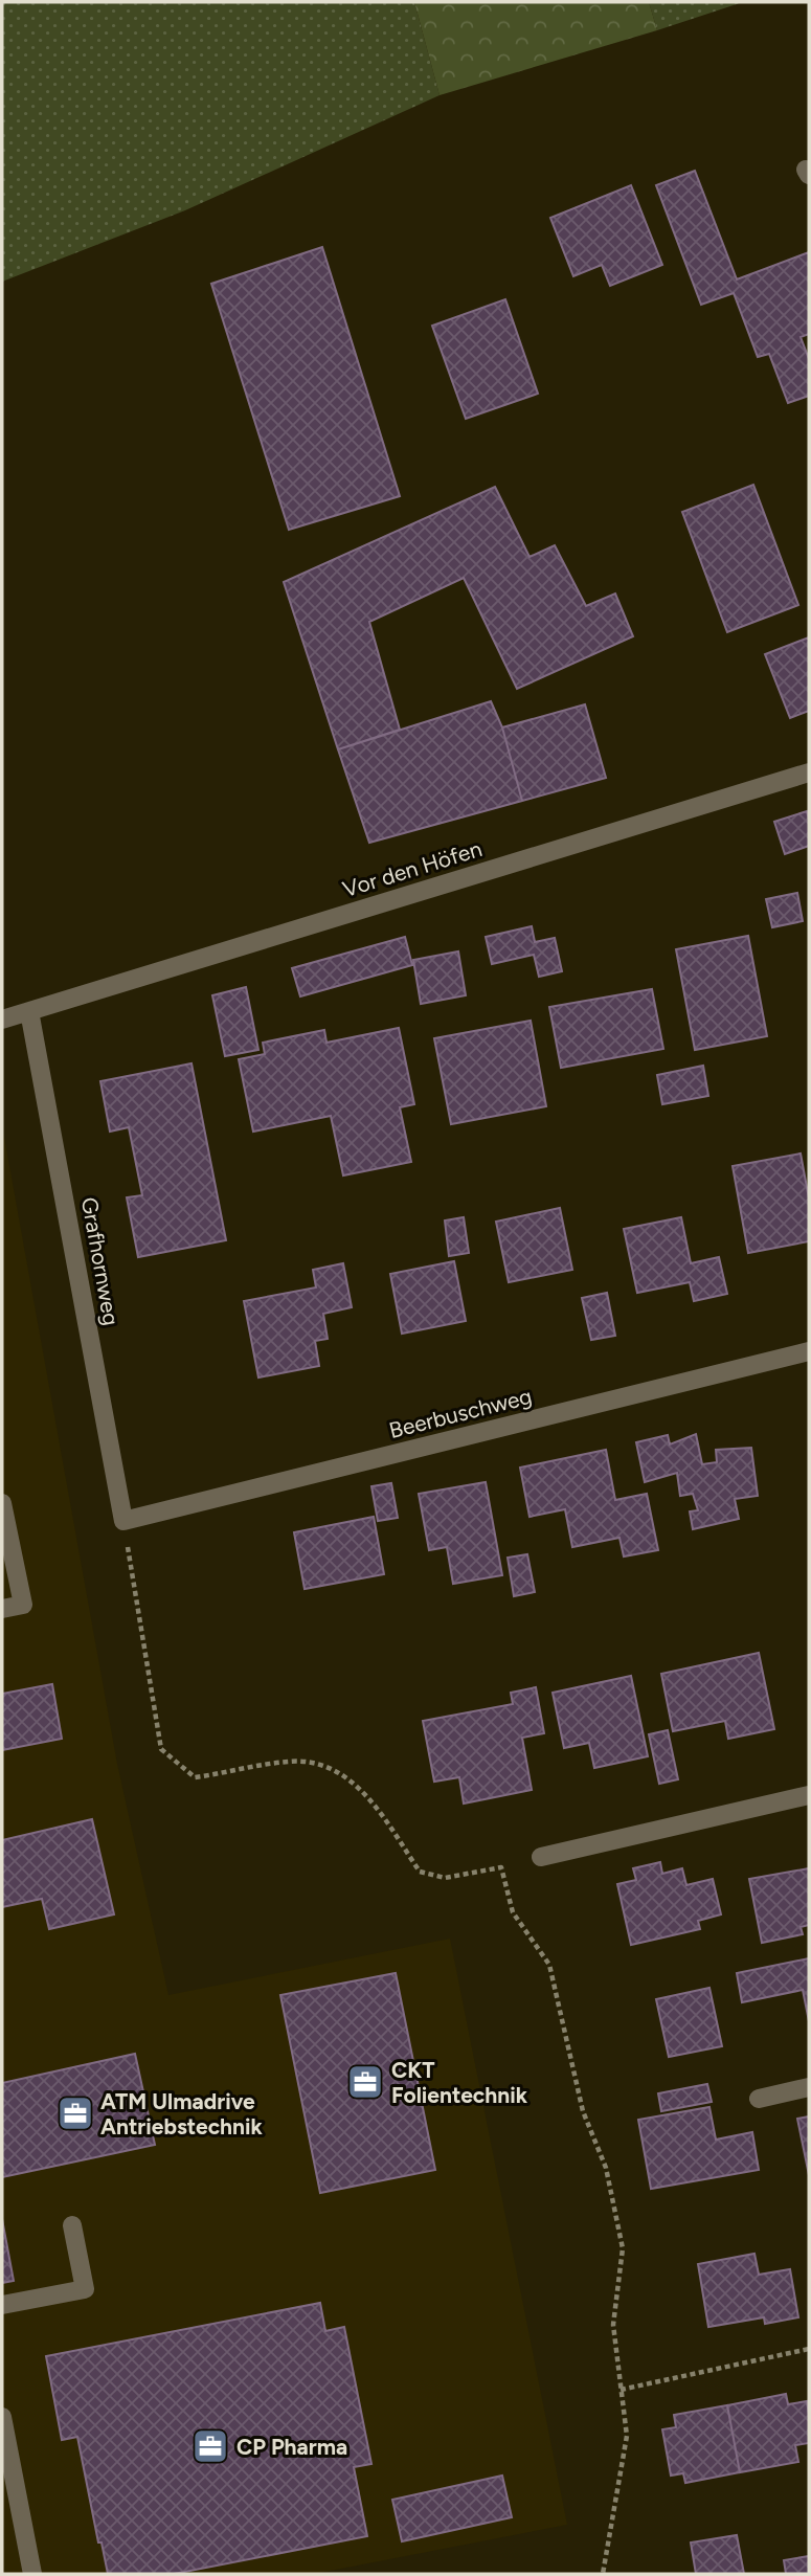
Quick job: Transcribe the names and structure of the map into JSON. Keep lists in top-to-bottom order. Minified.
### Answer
{"streets":{"street":["Vor den Höfen","Grafhornweg","Beerbuschweg"]},"crossings":[["Vor den Höfen","Grafhornweg"],["Grafhornweg","Beerbuschweg"]],"places":{"office":["CKT Folientechnik","ATM Ulmadrive Antriebstechnik","CP Pharma"]}}
